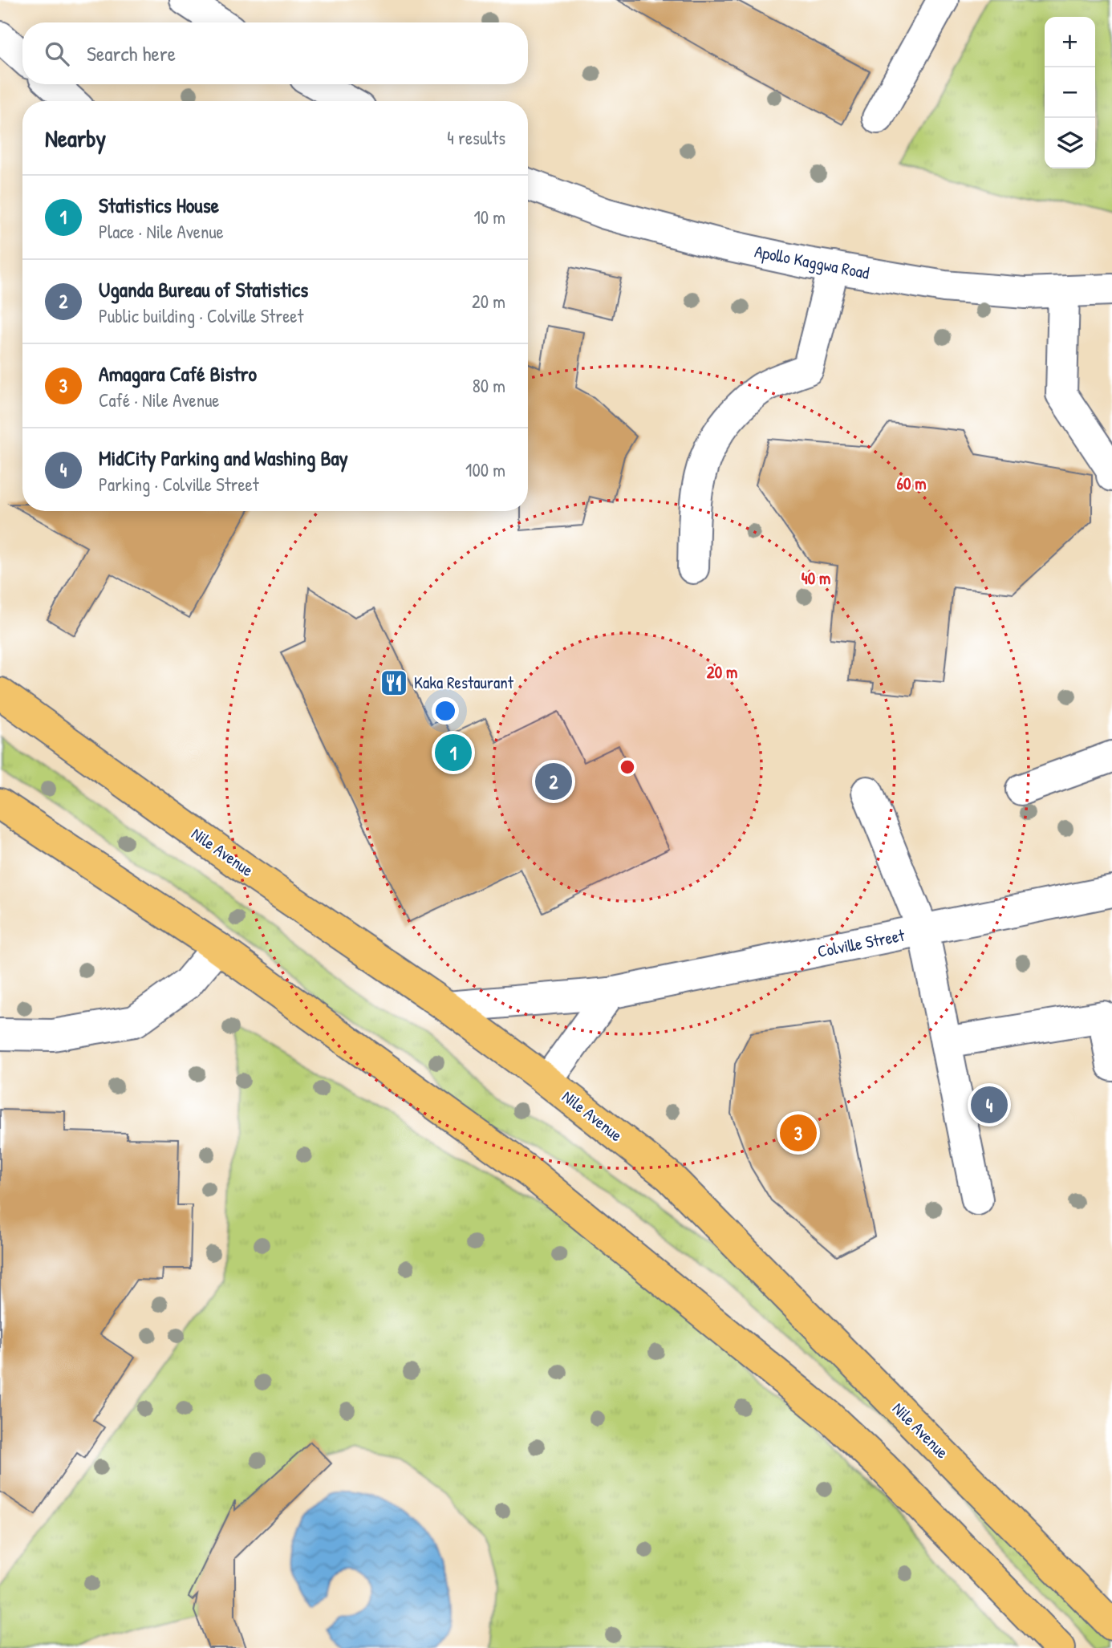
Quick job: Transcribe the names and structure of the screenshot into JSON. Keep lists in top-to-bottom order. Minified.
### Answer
{"streets":{"main road":["Nile Avenue"],"street":["Apollo Kaggwa Road","Colville Street"]},"crossings":[["Nile Avenue","Colville Street"]],"places":{"restaurant":["Kaka Restaurant"]},"page":{"map_buttons":["+","−"],"search":"Search here","heading":["Nearby","4 results"],"list":[{"mark":"1","name":"Statistics House","note":"Place · Nile Avenue","value":"10 m"},{"mark":"2","name":"Uganda Bureau of Statistics","note":"Public building · Colville Street","value":"20 m"},{"mark":"3","name":"Amagara Café Bistro","note":"Café · Nile Avenue","value":"80 m"},{"mark":"4","name":"MidCity Parking and Washing Bay","note":"Parking · Colville Street","value":"100 m"}],"pins":["1","2","4","3"]},"rings":["60 m","40 m","20 m"]}
